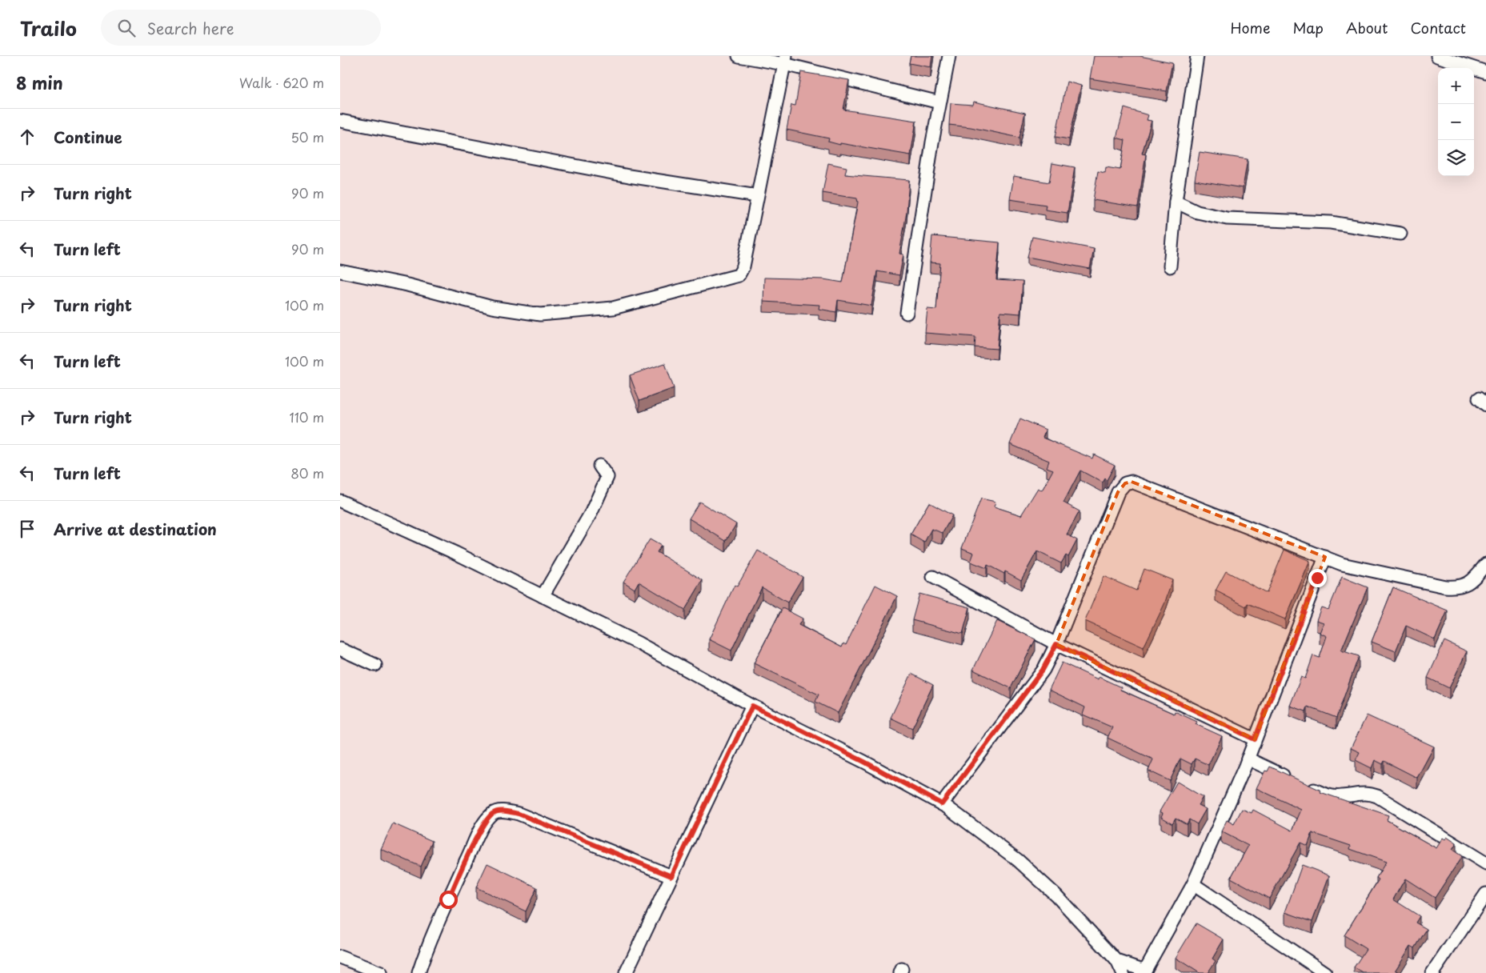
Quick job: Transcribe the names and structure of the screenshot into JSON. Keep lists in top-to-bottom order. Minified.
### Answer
{"page":{"header":"Trailo","search":"Search here","nav":["Home","Map","About","Contact"],"heading":["8 min","Walk · 620 m"],"map_buttons":["+","−"],"list":[["Continue","50 m"],["Turn right","90 m"],["Turn left","90 m"],["Turn right","100 m"],["Turn left","100 m"],["Turn right","110 m"],["Turn left","80 m"],"Arrive at destination"]}}
